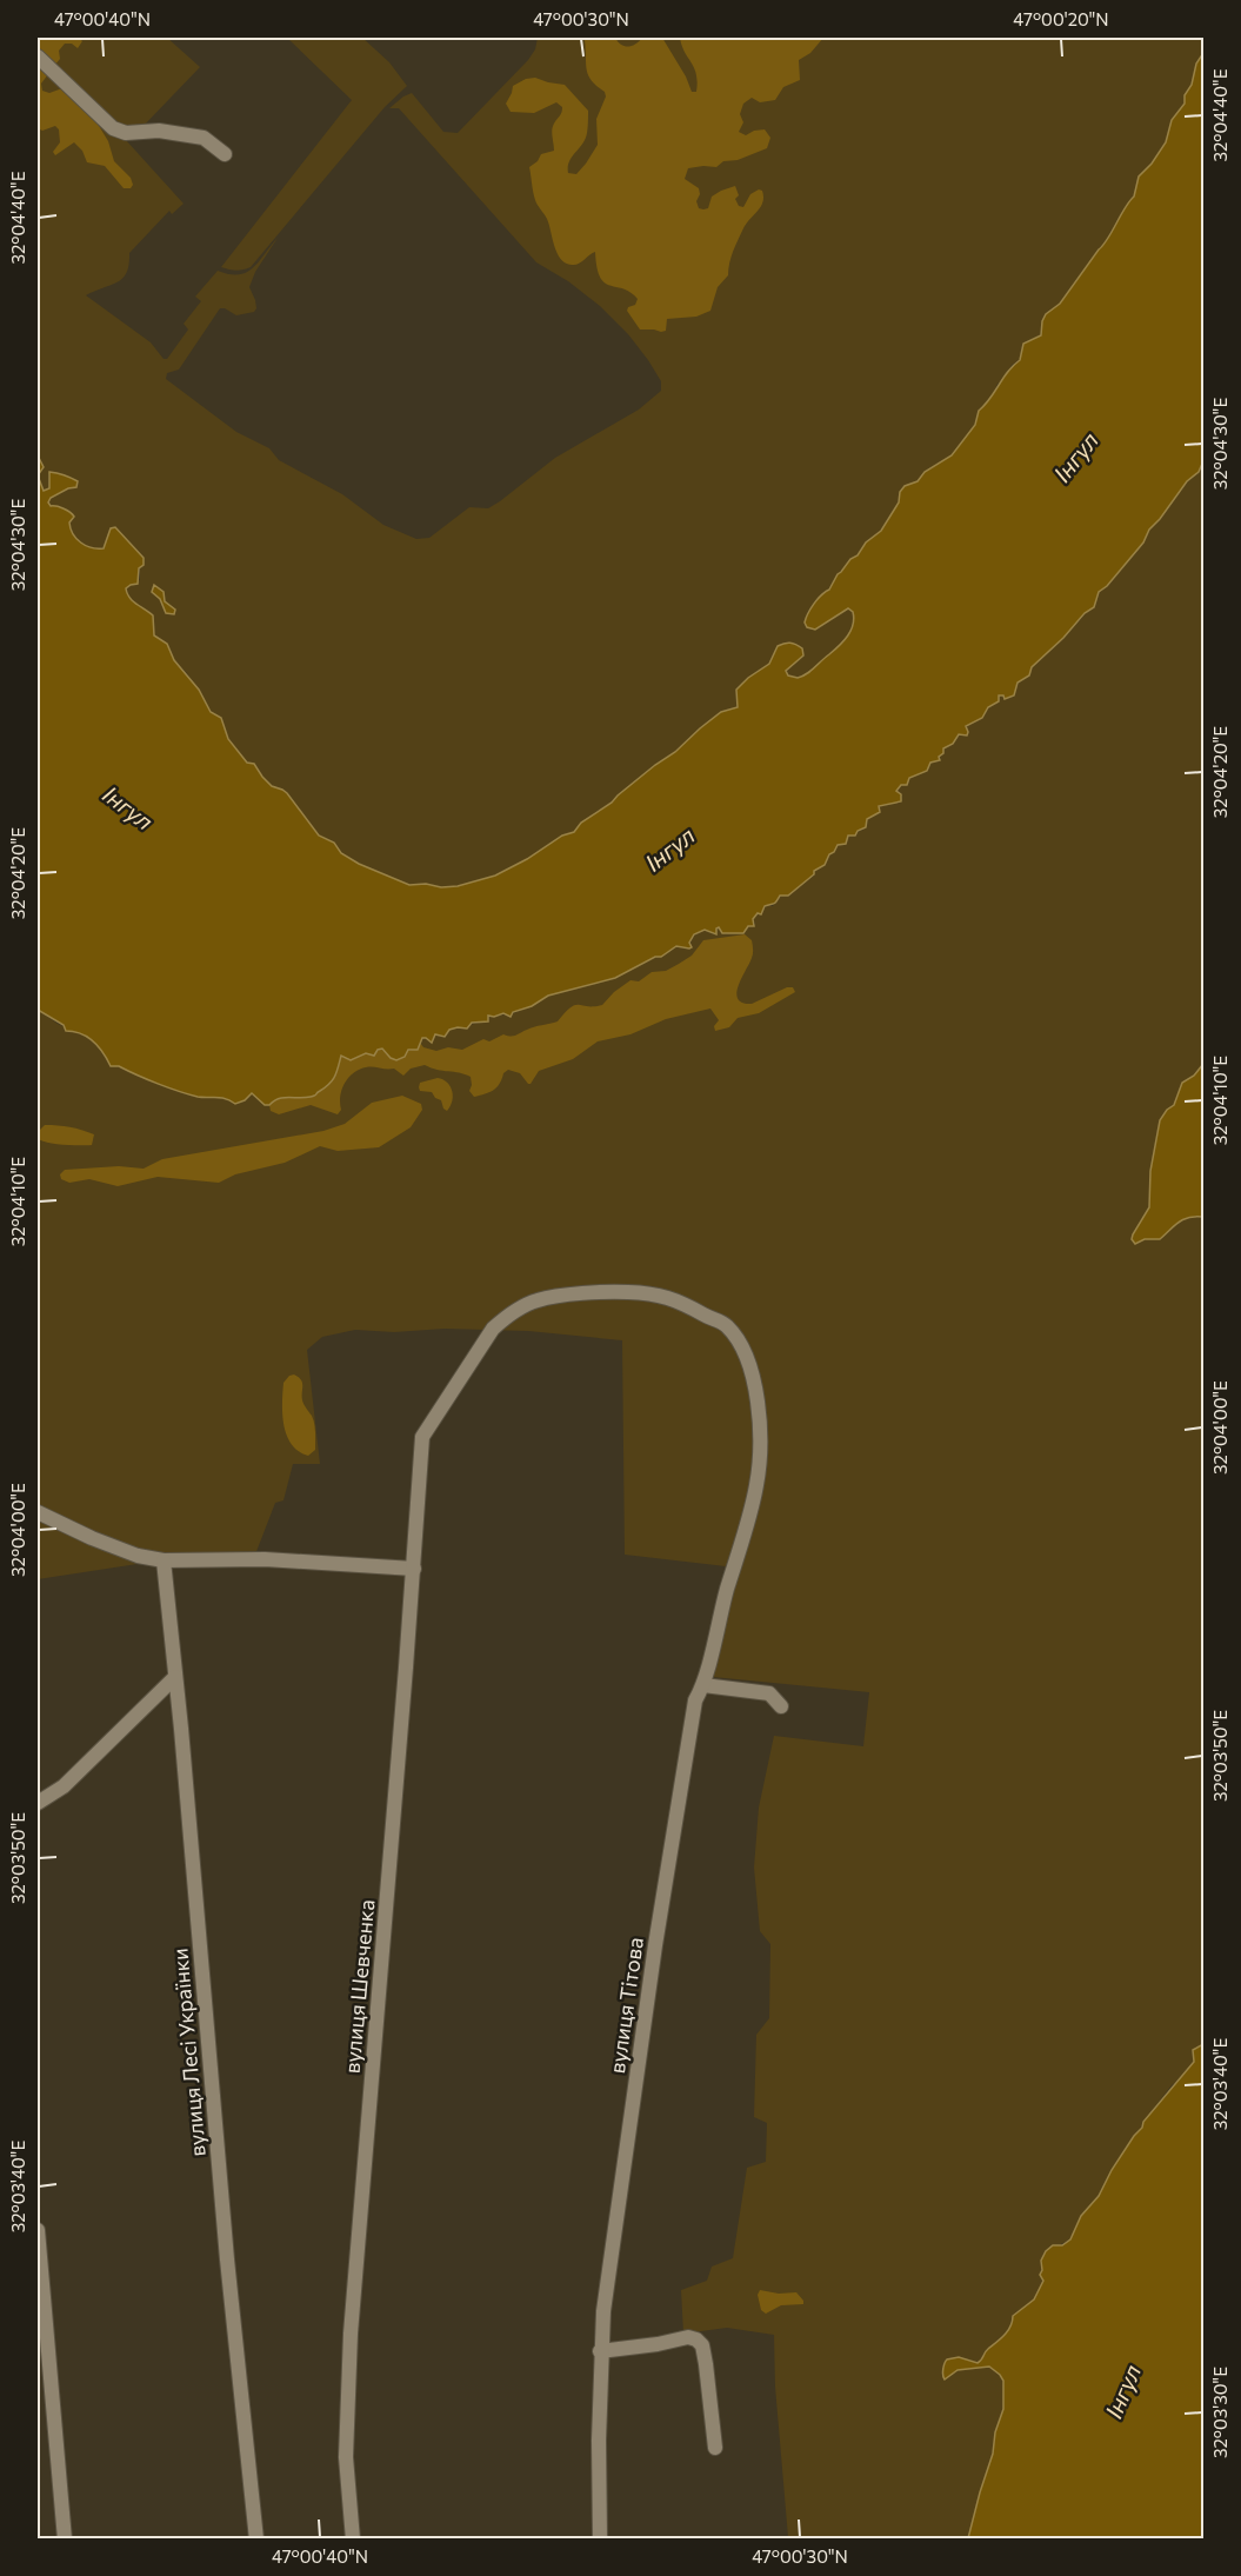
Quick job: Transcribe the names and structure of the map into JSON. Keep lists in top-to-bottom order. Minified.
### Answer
{"streets":{"street":["вулиця Шевченка","вулиця Тітова","вулиця Лесі Українки"]},"crossings":[["вулиця Шевченка","вулиця Тітова"]],"water":["Інгул"],"coordinates":["47°00'40\"N","47°00'30\"N","47°00'20\"N","32°04'40\"E","32°04'30\"E","32°04'20\"E","32°04'10\"E","32°04'00\"E","32°03'50\"E","32°03'40\"E","32°03'30\"E"]}
